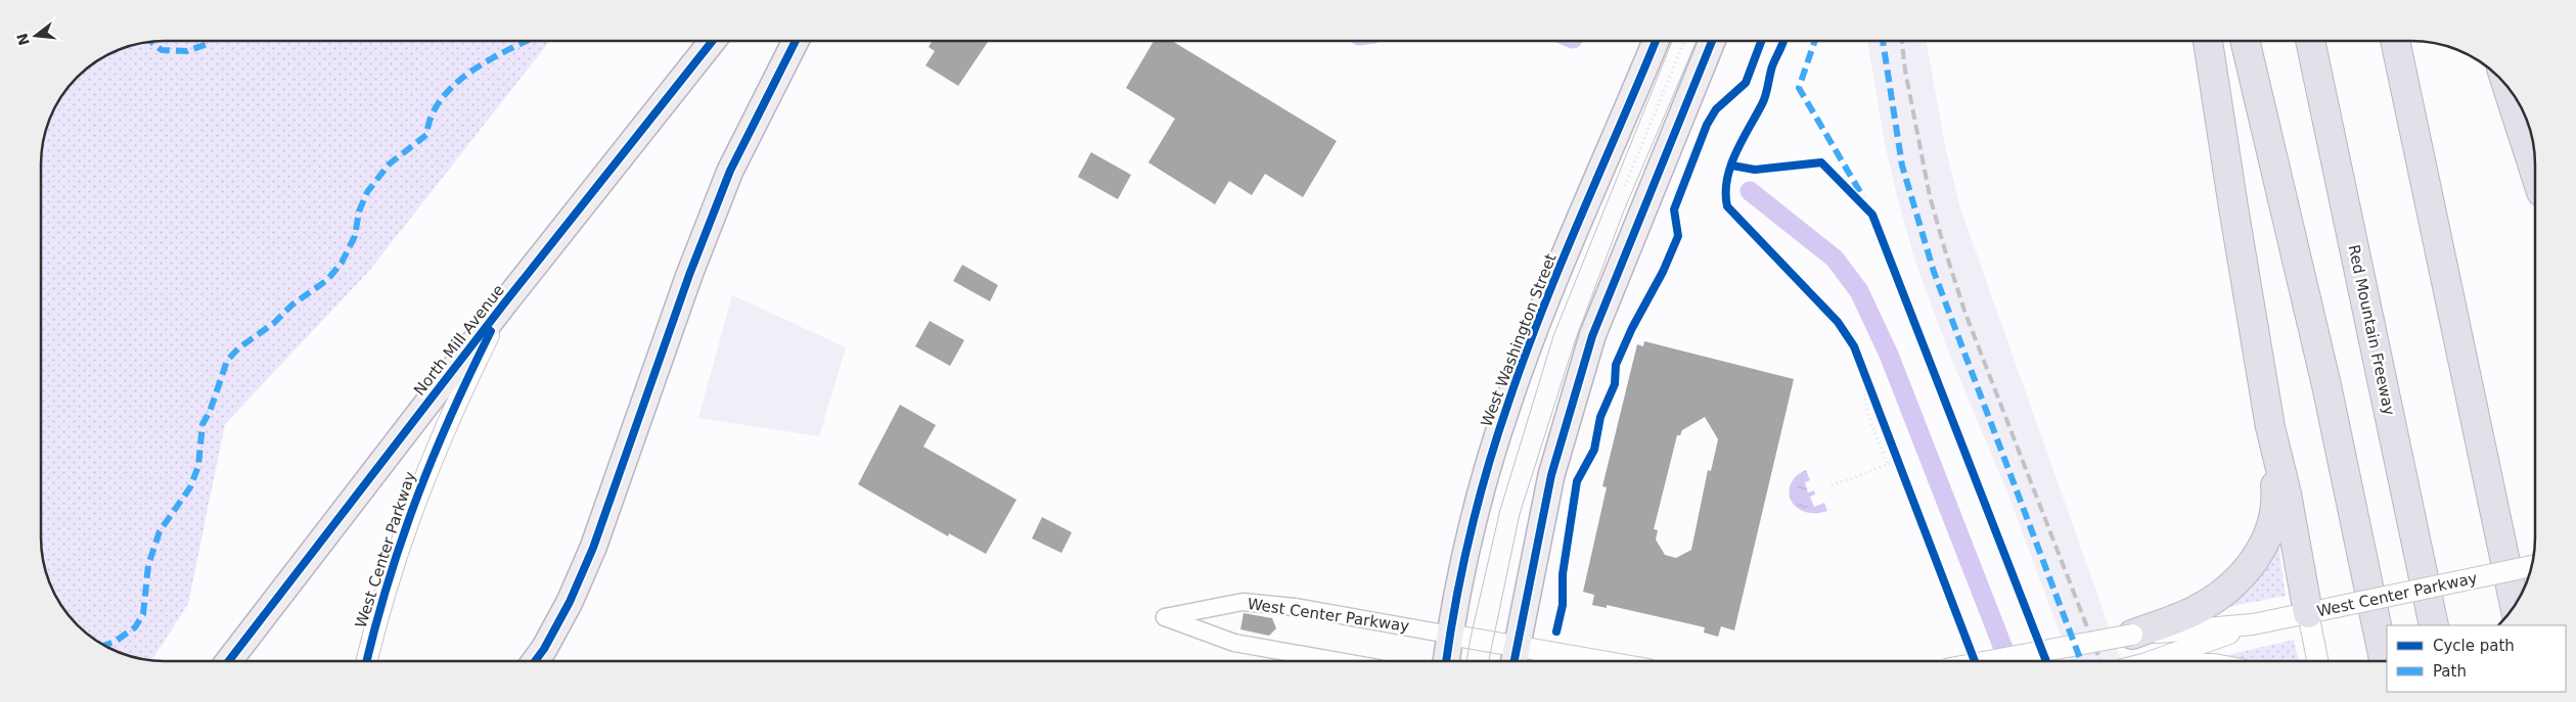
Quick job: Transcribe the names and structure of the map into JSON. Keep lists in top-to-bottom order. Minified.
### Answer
{"streets":{"highway":["Red Mountain Freeway"],"main road":["North Mill Avenue","West Washington Street"],"street":["West Center Parkway"]},"crossings":[["North Mill Avenue","West Center Parkway"],["West Washington Street","West Center Parkway"]],"legend":["Cycle path","Path"],"north":"left"}
